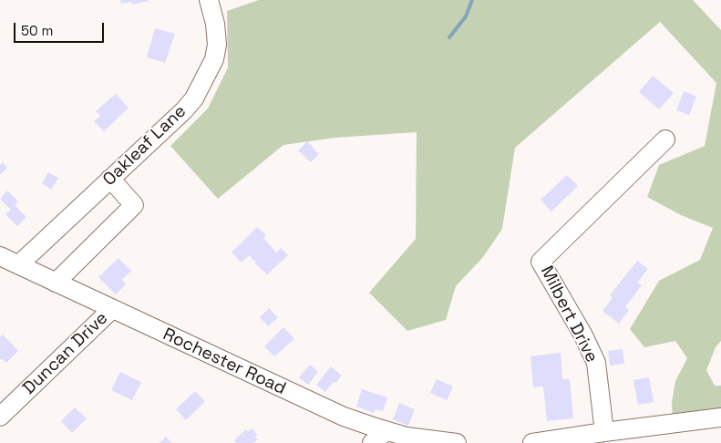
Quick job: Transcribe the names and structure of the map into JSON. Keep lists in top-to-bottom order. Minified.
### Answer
{"streets":{"street":["Oakleaf Lane","Milbert Drive","Duncan Drive","Rochester Road"]},"crossings":[["Oakleaf Lane","Rochester Road"],["Duncan Drive","Rochester Road"]],"scale_bar":"50 m"}
